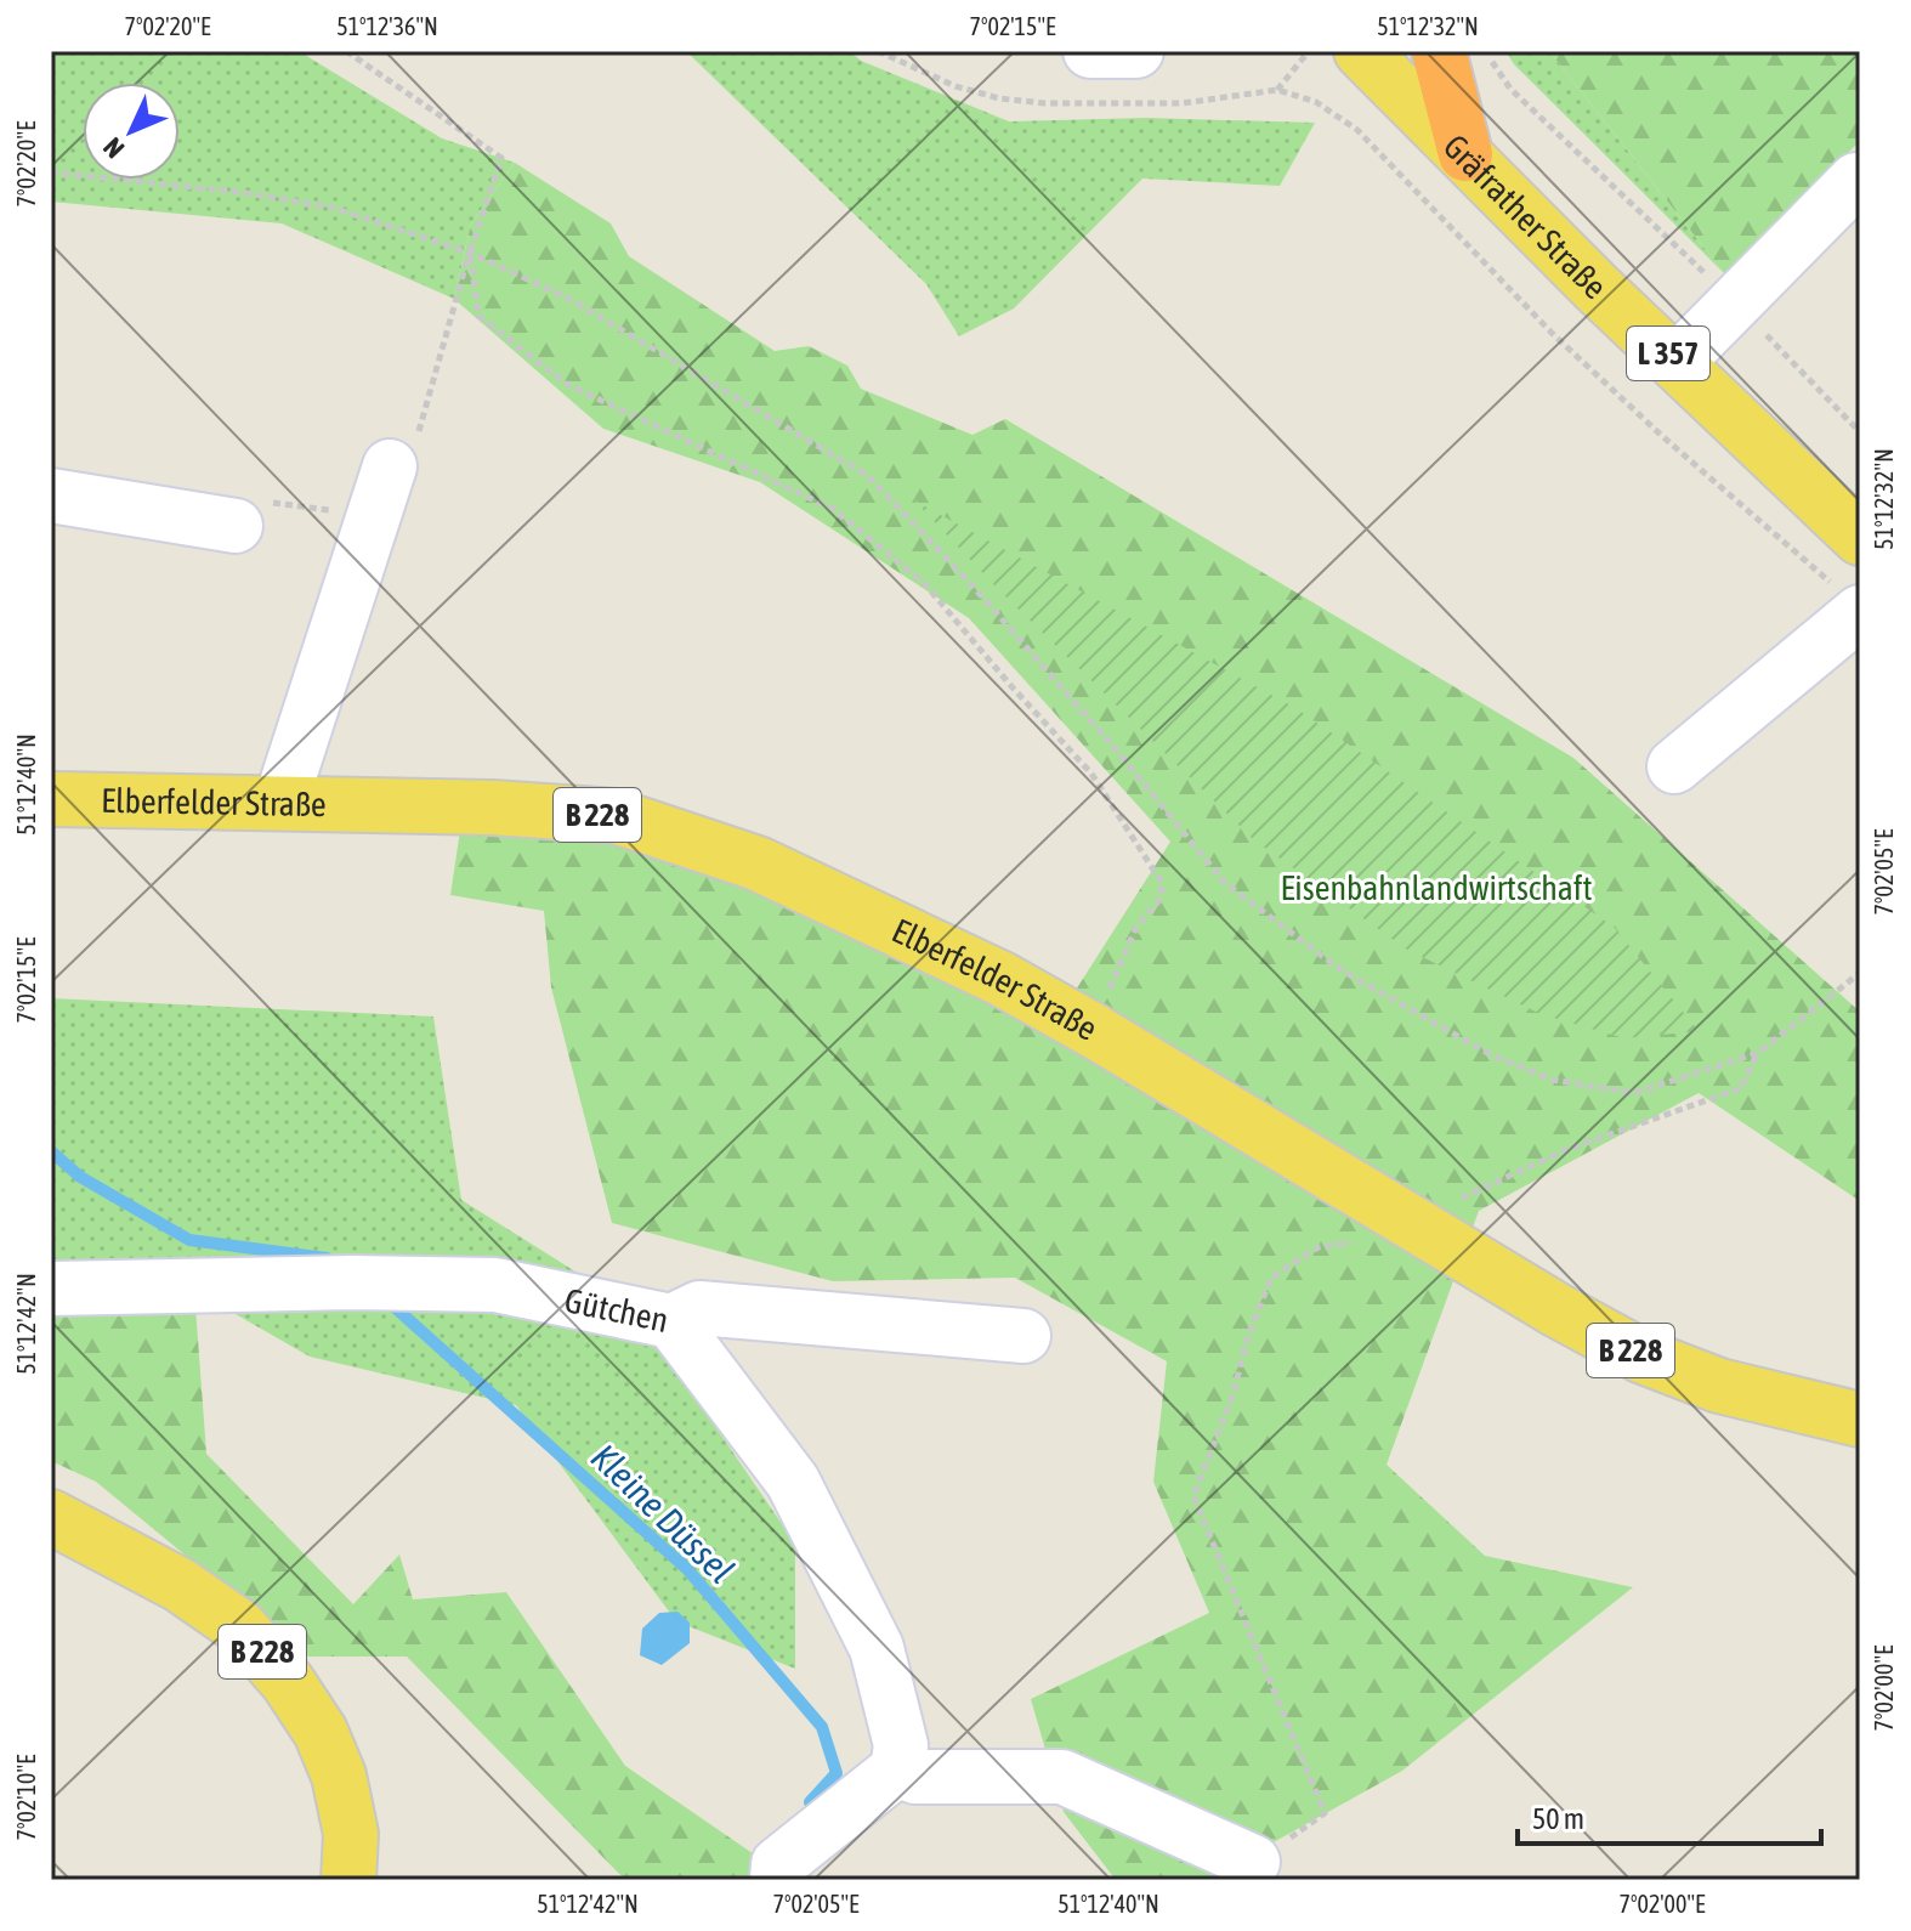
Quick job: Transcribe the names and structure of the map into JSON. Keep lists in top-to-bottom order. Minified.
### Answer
{"streets":{"main road":["Gräfrather Straße","L 357","Elberfelder Straße","B 228"],"street":["Gütchen"]},"water":["Kleine Düssel"],"parks":["Eisenbahnlandwirtschaft"],"scale_bar":"50 m","north":"bottom left","coordinates":["7°02'20\"E","51°12'36\"N","7°02'15\"E","51°12'32\"N","51°12'40\"N","7°02'05\"E","51°12'42\"N","7°02'00\"E","7°02'10\"E"]}
